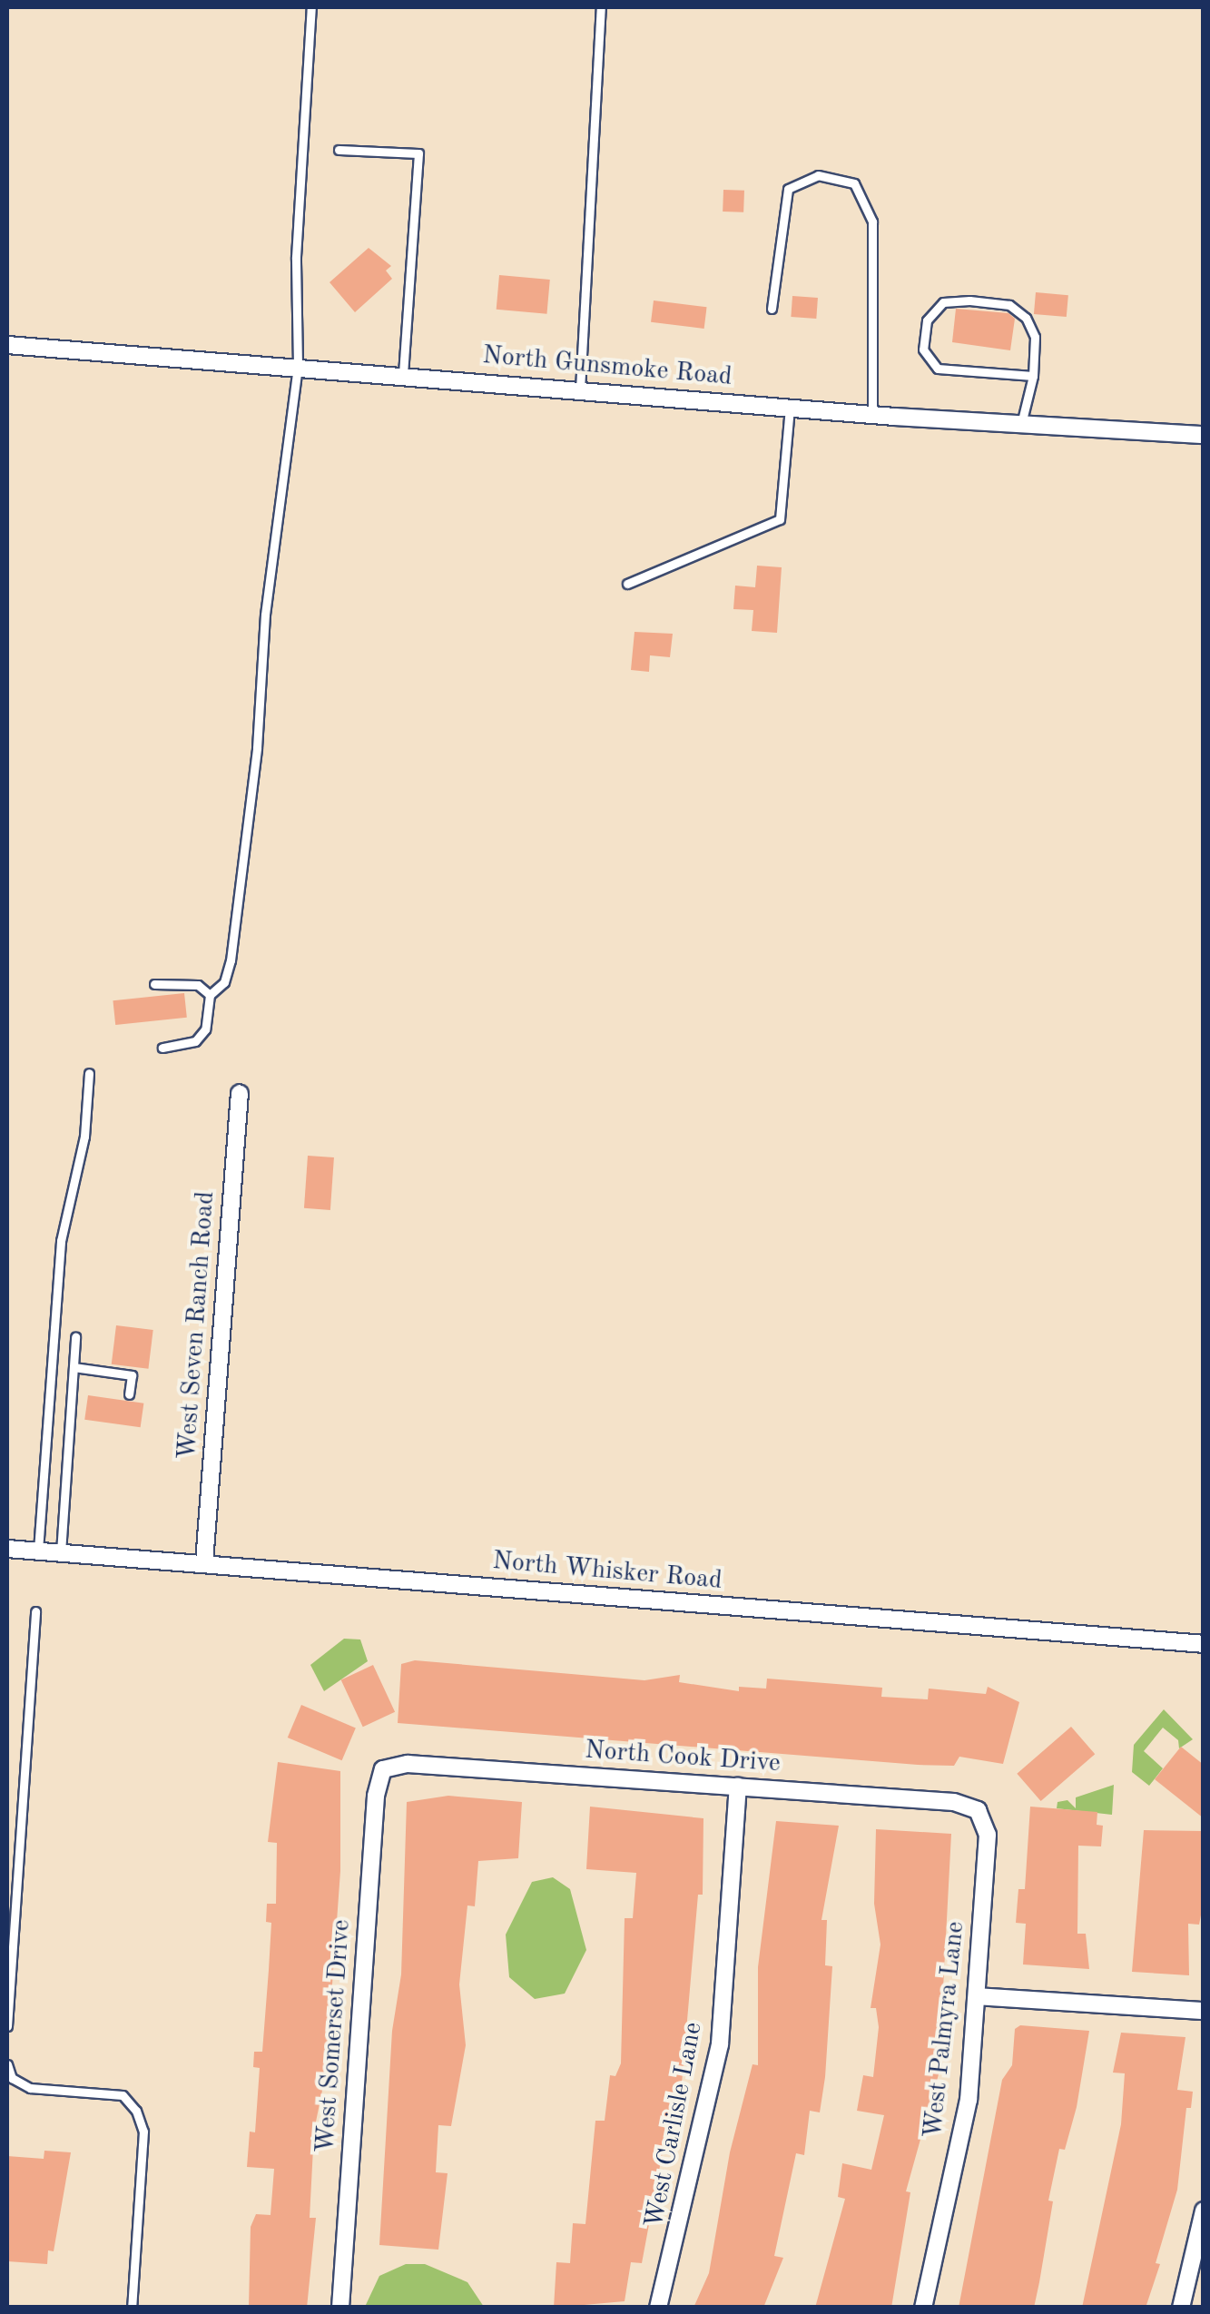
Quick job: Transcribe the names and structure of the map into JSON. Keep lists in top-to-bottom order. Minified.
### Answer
{"streets":{"street":["North Gunsmoke Road","West Seven Ranch Road","North Whisker Road","North Cook Drive","West Palmyra Lane","West Somerset Drive","West Carlisle Lane"]},"crossings":[["West Seven Ranch Road","North Whisker Road"],["North Cook Drive","West Palmyra Lane"],["North Cook Drive","West Somerset Drive"],["North Cook Drive","West Carlisle Lane"]]}
